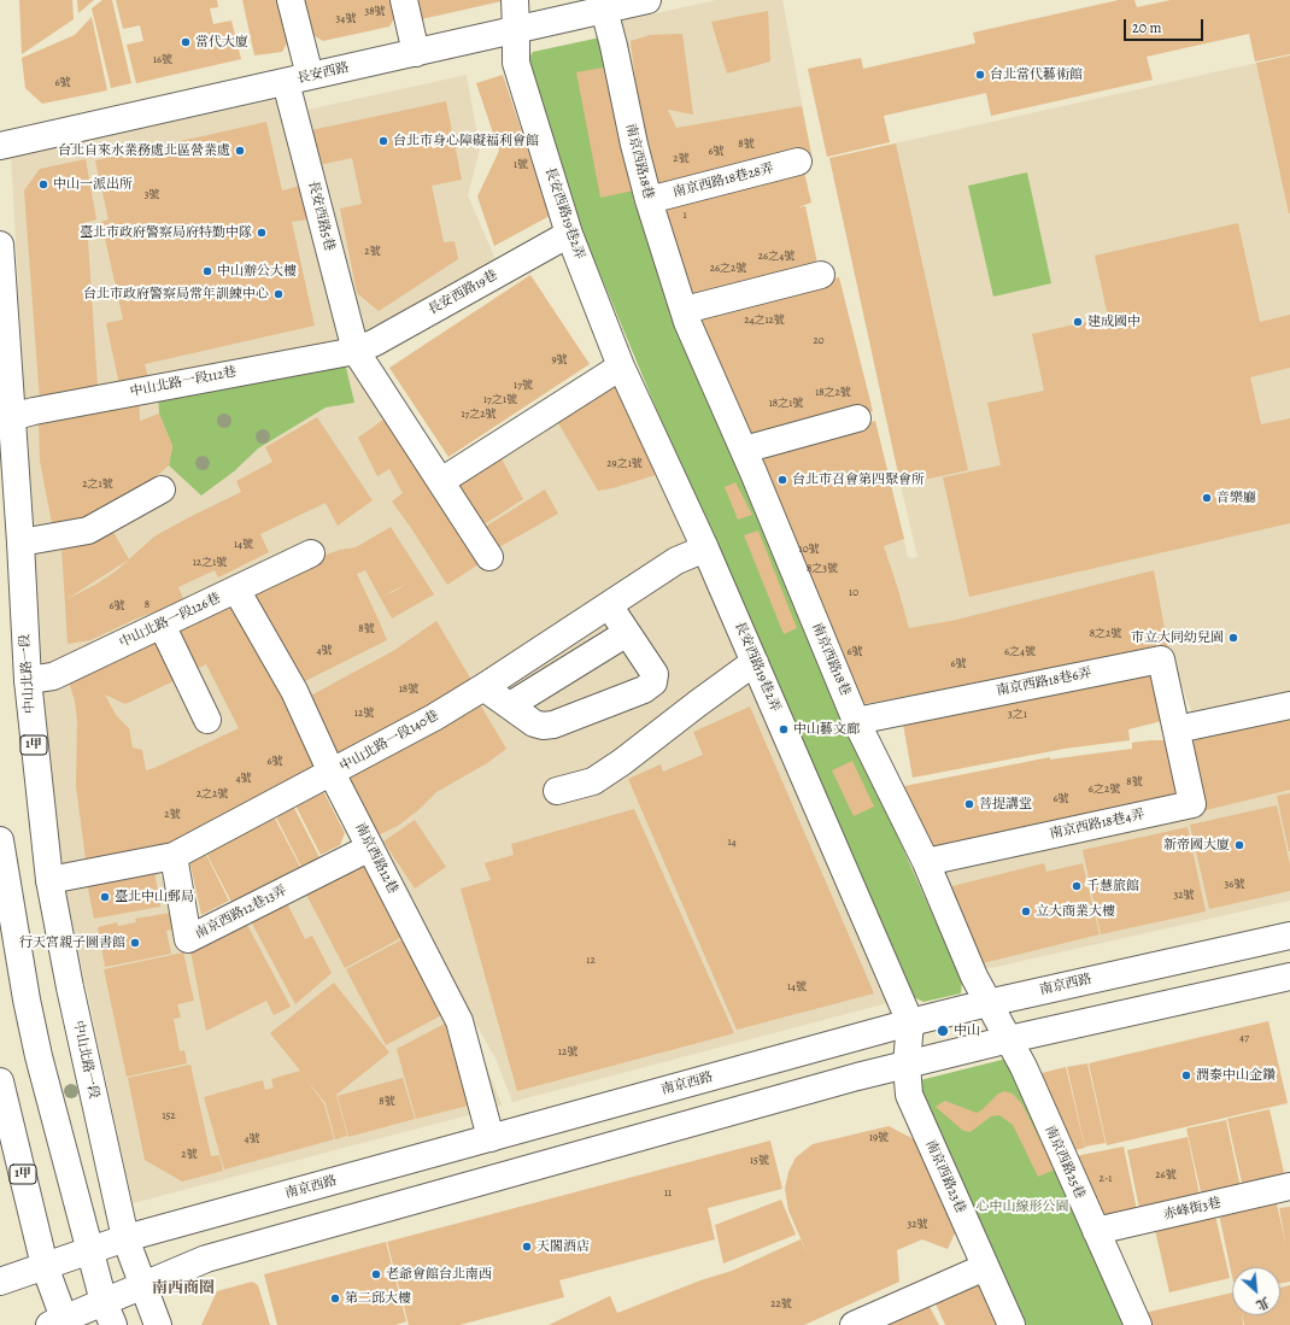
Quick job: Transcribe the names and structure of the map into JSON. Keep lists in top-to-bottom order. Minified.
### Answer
{"streets":{"street":["長安西路","南京西路18巷","南京西路18巷28弄","長安西路19巷2弄","長安西路5巷","長安西路19巷","中山北路一段112巷","中山北路一段126巷","中山北路一段","南京西路18巷6弄","中山北路一段140巷","1甲","南京西路18巷4弄","南京西路12巷","南京西路12巷13弄","南京西路","南京西路25巷","南京西路23巷","赤峰街3巷"]},"crossings":[["長安西路","南京西路18巷"],["長安西路","長安西路19巷2弄"],["長安西路","長安西路5巷"],["南京西路18巷","南京西路18巷28弄"],["南京西路18巷","南京西路18巷6弄"],["南京西路18巷","南京西路18巷4弄"],["南京西路18巷","南京西路"],["南京西路18巷","南京西路25巷"],["長安西路19巷2弄","長安西路19巷"],["長安西路19巷2弄","中山北路一段140巷"],["長安西路19巷2弄","南京西路"],["長安西路19巷2弄","南京西路23巷"],["長安西路5巷","長安西路19巷"],["長安西路5巷","中山北路一段112巷"],["長安西路19巷","中山北路一段112巷"],["中山北路一段112巷","中山北路一段"],["中山北路一段126巷","中山北路一段"],["中山北路一段126巷","南京西路12巷"],["中山北路一段","中山北路一段140巷"],["中山北路一段","1甲"],["中山北路一段","南京西路"],["南京西路18巷6弄","南京西路18巷4弄"],["中山北路一段140巷","南京西路12巷"],["中山北路一段140巷","南京西路12巷13弄"],["1甲","南京西路"],["南京西路12巷","南京西路12巷13弄"],["南京西路12巷","南京西路"],["南京西路","南京西路25巷"],["南京西路","南京西路23巷"],["南京西路25巷","赤峰街3巷"]],"districts":["南西商圈"],"parks":["心中山線形公園"],"places":["當代大廈","台北當代藝術館","台北市身心障礙福利會館","台北自來水業務處北區營業處","中山一派出所","臺北市政府警察局府特勤中隊","中山辦公大樓","台北市政府警察局常年訓練中心","建成國中","台北市召會第四聚會所","音樂廳","市立大同幼兒園","中山藝文廊","菩提講堂","新帝國大廈","千慧旅館","臺北中山郵局","立大商業大樓","行天宮親子圖書館","中山","潤泰中山金鑽","天閣酒店","老爺會館台北南西","第二邱大樓"],"house_numbers":["38號","34號","16號","6號","8號","6號","2號","1號","3號","1","2號","26之4號","26之2號","24之12號","20","9號","17號","18之2號","17之1號","18之1號","17之2號","29之1號","2之1號","14號","10號","12之1號","8之3號","10","8","6號","8號","8之2號","4號","6號","6之4號","6號","18號","12號","3之1","6號","4號","8號","6之2號","2之2號","6號","2號","14","36號","32號","12","14號","47","12號","8號","152","19號","4號","2號","15號","26號","2-1","11","32號","22號"],"scale_bar":"20 m","north":"bottom right"}
